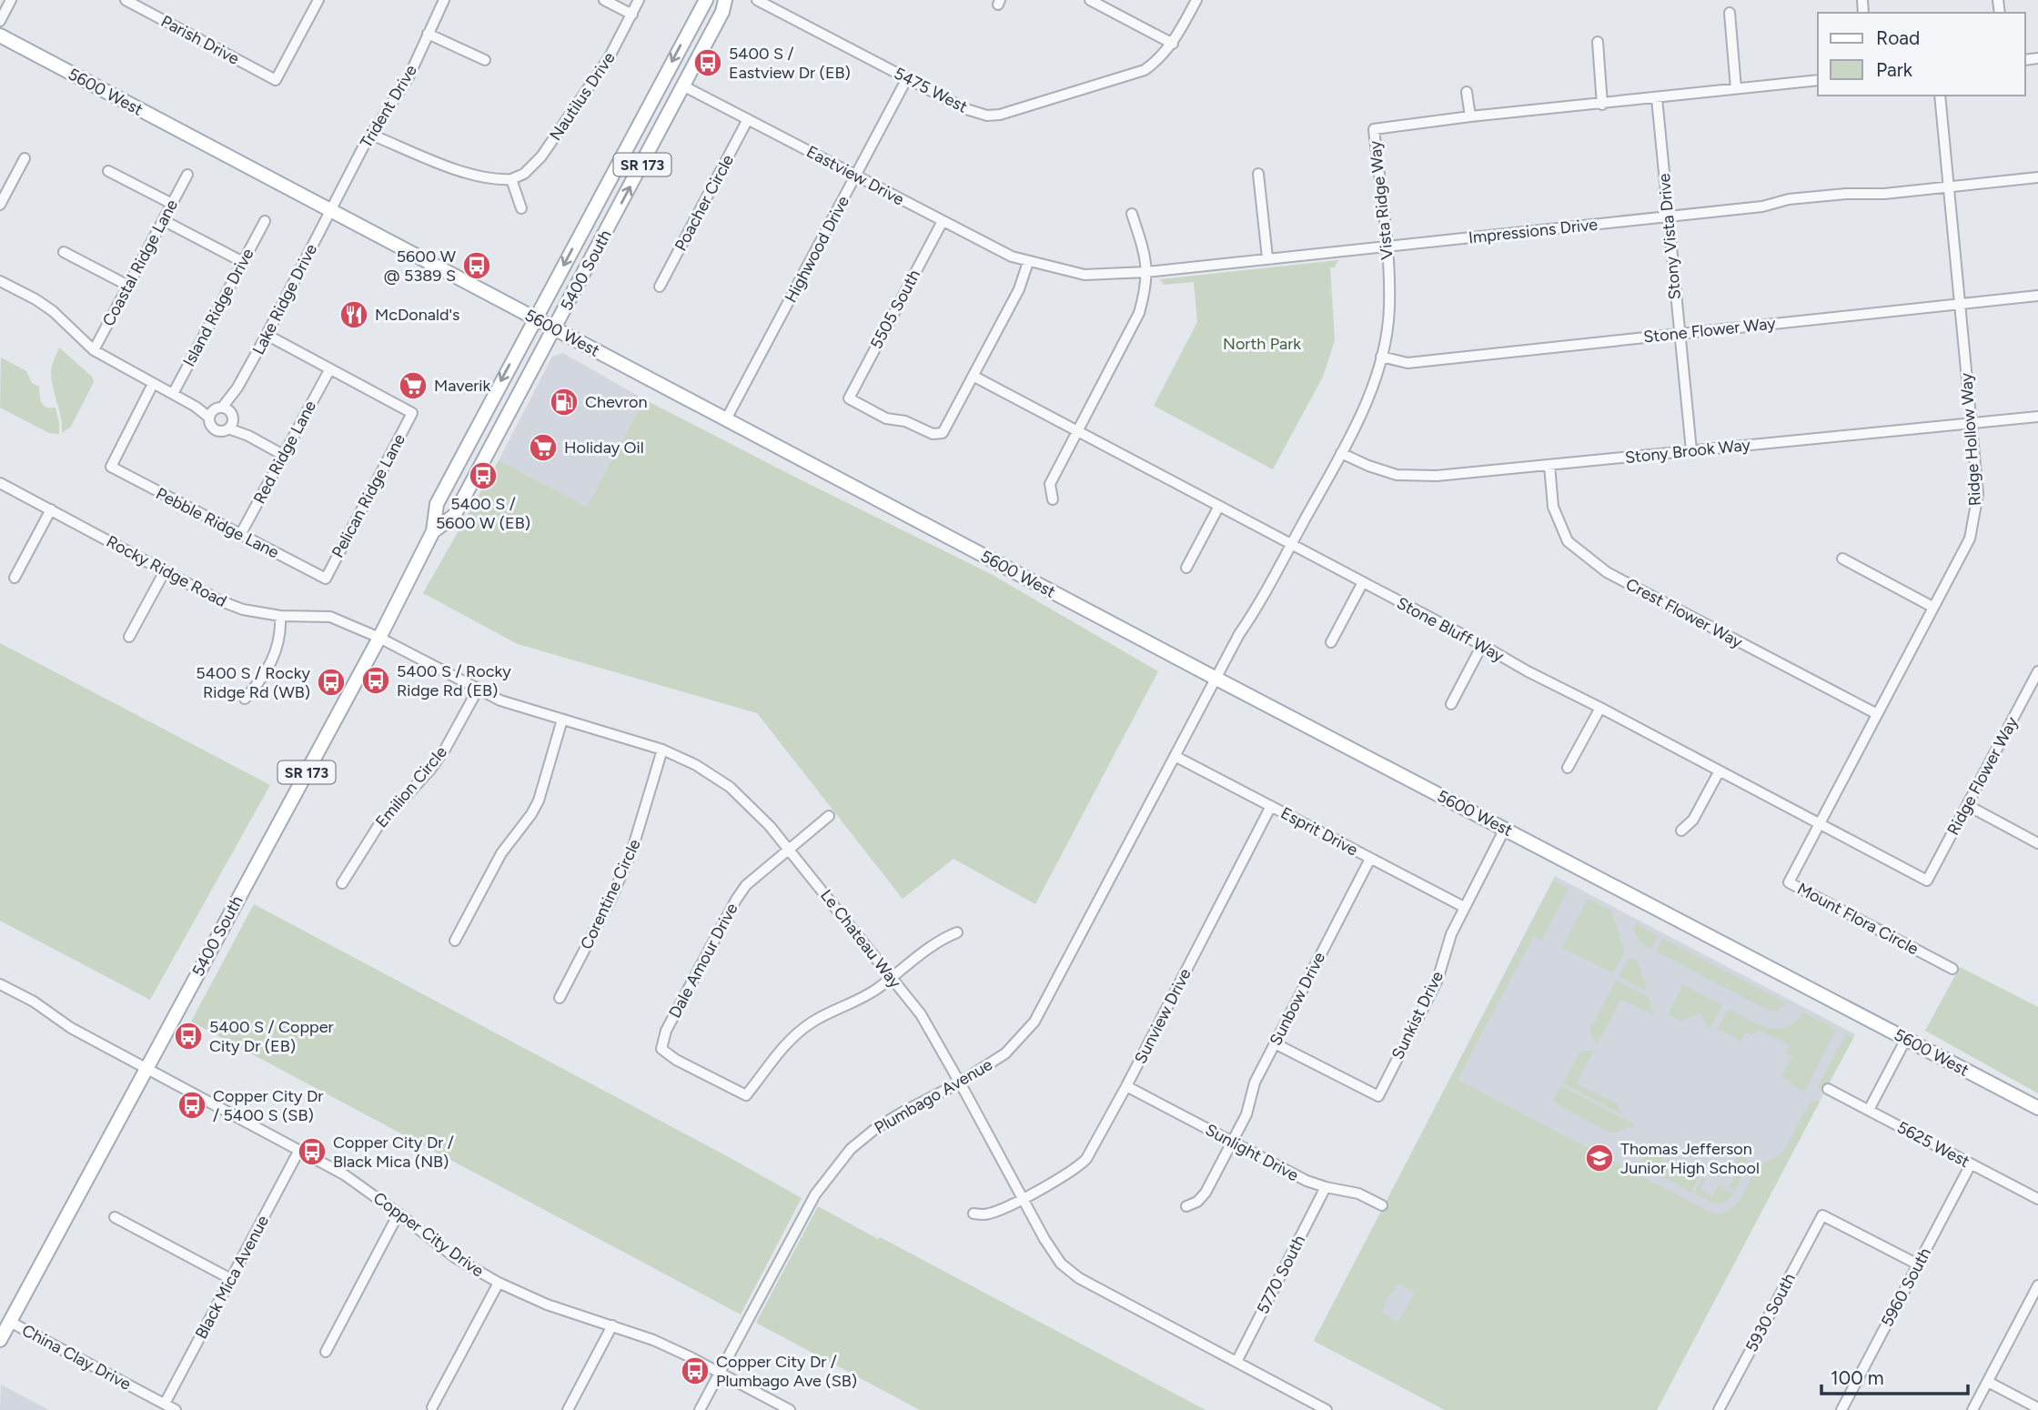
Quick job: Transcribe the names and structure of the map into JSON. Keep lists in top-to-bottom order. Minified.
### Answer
{"streets":{"main road":["5600 West","SR 173","5400 South"],"street":["Parish Drive","5475 West","Nautilus Drive","Trident Drive","Eastview Drive","Vista Ridge Way","Poacher Circle","Impressions Drive","Stony Vista Drive","Highwood Drive","Coastal Ridge Lane","Lake Ridge Drive","Island Ridge Drive","5505 South","Stone Flower Way","Ridge Hollow Way","Stony Brook Way","Red Ridge Lane","Pelican Ridge Lane","Pebble Ridge Lane","Rocky Ridge Road","Crest Flower Way","Stone Bluff Way","Ridge Flower Way","Emilion Circle","Esprit Drive","Corentine Circle","Mount Flora Circle","Le Chateau Way","Dale Amour Drive","Sunbow Drive","Sunkist Drive","Sunview Drive","Plumbago Avenue","5625 West","Sunlight Drive","Copper City Drive","5770 South","Black Mica Avenue","5960 South","5930 South","China Clay Drive"]},"crossings":[["5475 West","Highwood Drive"],["5600 West","Trident Drive"],["5600 West","Vista Ridge Way"],["5600 West","Highwood Drive"],["5600 West","5400 South"],["5600 West","Lake Ridge Drive"],["5600 West","Sunkist Drive"],["5600 West","Plumbago Avenue"],["Trident Drive","Lake Ridge Drive"],["Eastview Drive","Poacher Circle"],["Eastview Drive","Impressions Drive"],["Eastview Drive","Highwood Drive"],["Eastview Drive","5400 South"],["Eastview Drive","5505 South"],["Vista Ridge Way","Impressions Drive"],["Vista Ridge Way","Stony Vista Drive"],["Vista Ridge Way","Stone Flower Way"],["Vista Ridge Way","Stony Brook Way"],["Vista Ridge Way","Stone Bluff Way"],["Vista Ridge Way","Plumbago Avenue"],["Impressions Drive","Stony Vista Drive"],["Impressions Drive","Ridge Hollow Way"],["Stony Vista Drive","Stone Flower Way"],["Stony Vista Drive","Stony Brook Way"],["5400 South","Rocky Ridge Road"],["5400 South","Le Chateau Way"],["5400 South","Copper City Drive"],["5400 South","China Clay Drive"],["5505 South","Stone Bluff Way"],["Stone Flower Way","Ridge Hollow Way"],["Ridge Hollow Way","Stony Brook Way"],["Ridge Hollow Way","Crest Flower Way"],["Ridge Hollow Way","Stone Bluff Way"],["Ridge Hollow Way","Mount Flora Circle"],["Stony Brook Way","Crest Flower Way"],["Red Ridge Lane","Pelican Ridge Lane"],["Red Ridge Lane","Pebble Ridge Lane"],["Pelican Ridge Lane","Pebble Ridge Lane"],["Rocky Ridge Road","Le Chateau Way"],["Stone Bluff Way","Ridge Flower Way"],["Stone Bluff Way","Mount Flora Circle"],["Emilion Circle","Le Chateau Way"],["Esprit Drive","Sunbow Drive"],["Esprit Drive","Sunkist Drive"],["Esprit Drive","Sunview Drive"],["Esprit Drive","Plumbago Avenue"],["Corentine Circle","Le Chateau Way"],["Le Chateau Way","Dale Amour Drive"],["Le Chateau Way","Sunview Drive"],["Le Chateau Way","Plumbago Avenue"],["Le Chateau Way","5770 South"],["Sunbow Drive","Sunkist Drive"],["Sunbow Drive","Sunlight Drive"],["Sunview Drive","Sunlight Drive"],["Plumbago Avenue","Copper City Drive"],["5625 West","5960 South"],["Sunlight Drive","5770 South"],["Copper City Drive","Black Mica Avenue"],["Black Mica Avenue","China Clay Drive"],["5960 South","5930 South"]],"parks":["North Park"],"places":{"bus stop":["5400 S / Eastview Dr (EB)","5600 W @ 5389 S","5400 S / 5600 W (EB)","5400 S / Rocky Ridge Rd (EB)","5400 S / Rocky Ridge Rd (WB)","5400 S / Copper City Dr (EB)","Copper City Dr / 5400 S (SB)","Copper City Dr / Black Mica (NB)","Copper City Dr / Plumbago Ave (SB)"],"restaurant":["McDonald's"],"supermarket":["Maverik","Holiday Oil"],"fuel station":["Chevron"],"school or university":["Thomas Jefferson Junior High School"]},"legend":["Road","Park"],"scale_bar":"100 m"}
